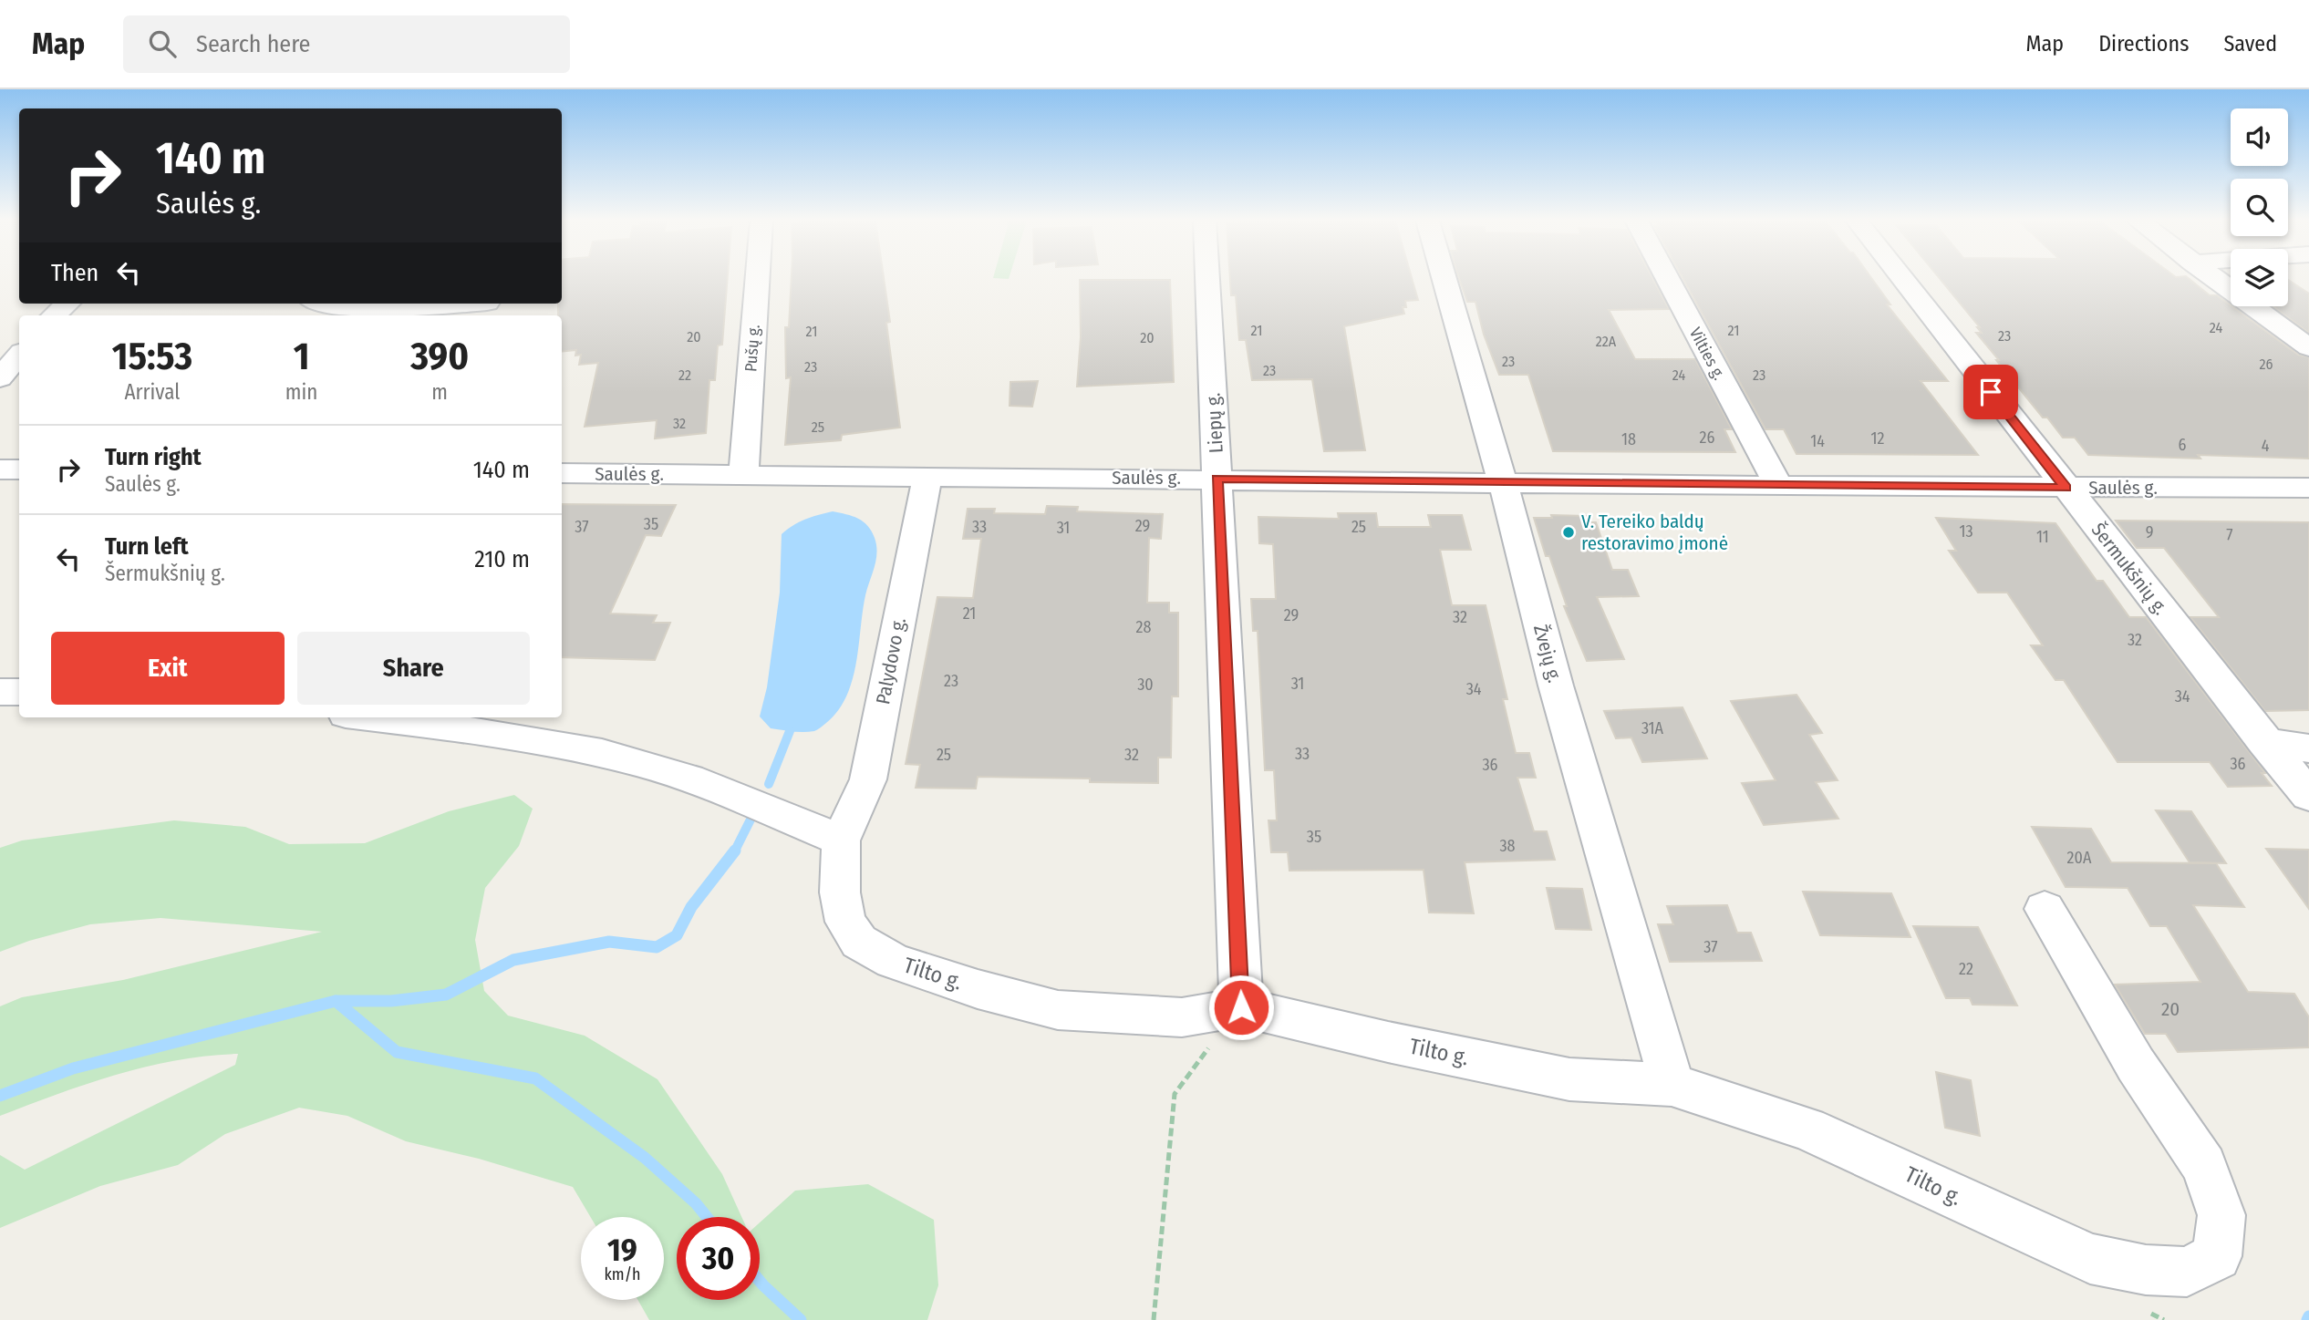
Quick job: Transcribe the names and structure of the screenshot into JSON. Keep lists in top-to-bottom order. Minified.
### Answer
{"streets":{"street":["Pušų g.","Vilties g.","Liepų g.","Saulės g.","Šermukšnių g.","Žvejų g.","Palydovo g.","Tilto g."]},"crossings":[["Pušų g.","Saulės g."],["Vilties g.","Saulės g."],["Liepų g.","Saulės g."],["Liepų g.","Tilto g."],["Saulės g.","Šermukšnių g."],["Saulės g.","Žvejų g."],["Saulės g.","Palydovo g."],["Žvejų g.","Tilto g."],["Palydovo g.","Tilto g."]],"places":["V. Tereiko baldų restoravimo įmonė"],"house_numbers":["24","21","21","21","23","20","20","22A","23","26","23","23","22","24","23","32","25","26","12","18","14","6","4","35","29","37","33","25","31","13","9","7","11","21","29","32","28","32","23","31","30","34","34","31A","33","25","32","36","36","35","38","20A","37","22","20"],"page":{"header":"Map","search":"Search here","nav":["Map","Directions","Saved"],"turn":["140 m","Saulės g."],"then":"Then","eta":["15:53","Arrival","1","min","390","m"],"list":[{"name":"Turn right","note":"Saulės g.","value":"140 m"},{"name":"Turn left","note":"Šermukšnių g.","value":"210 m"}],"buttons":["Exit","Share"],"speed":"19 km/h","limit":"30"}}
